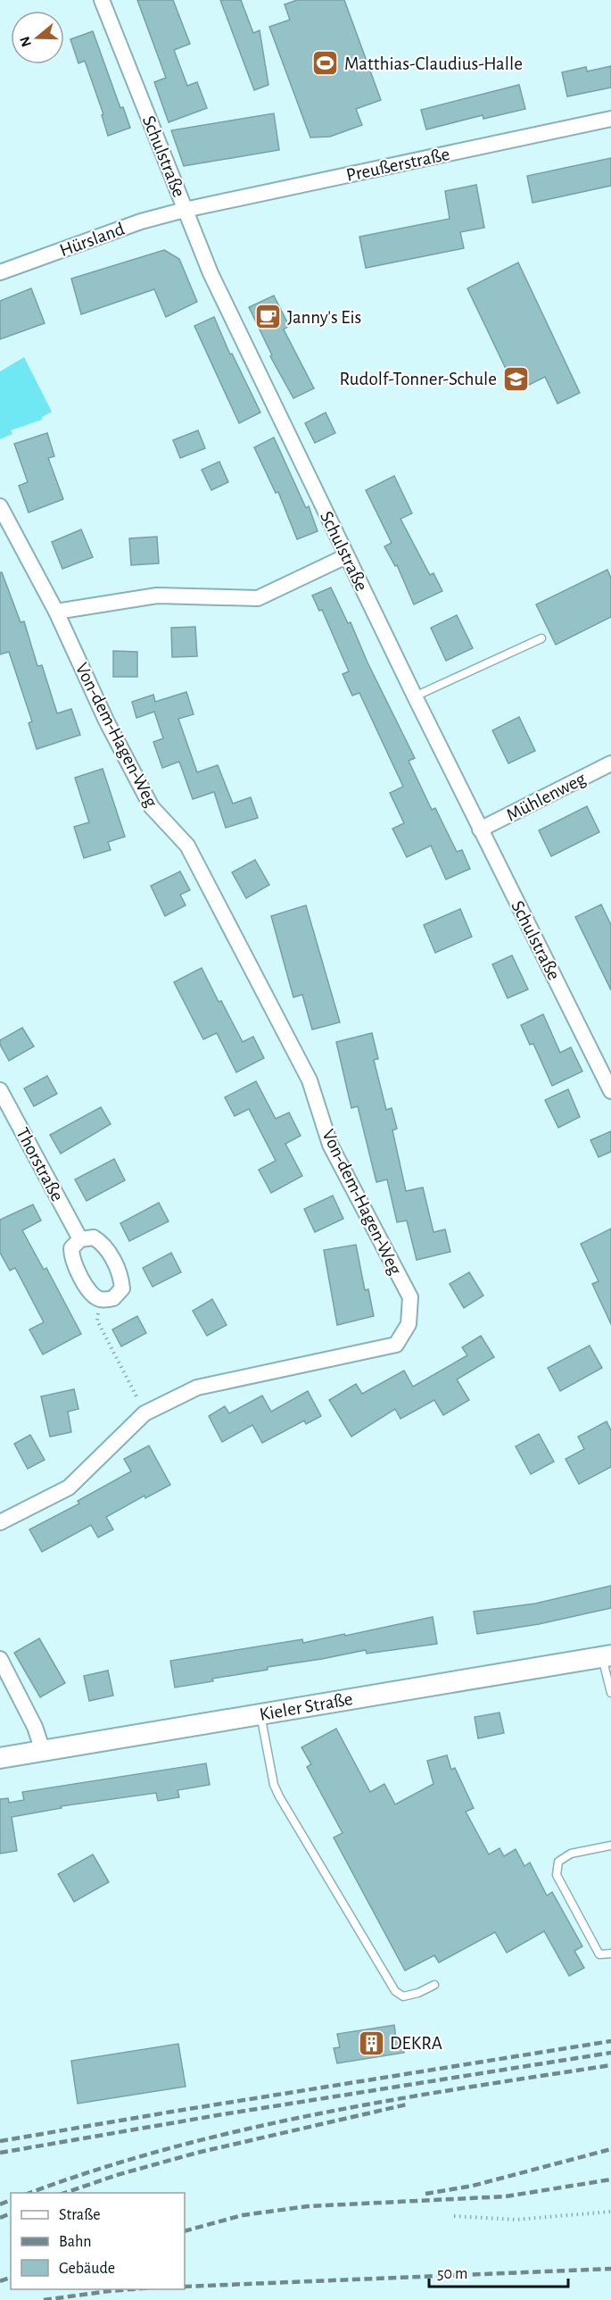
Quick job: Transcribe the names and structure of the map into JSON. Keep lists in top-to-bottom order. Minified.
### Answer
{"streets":{"main road":["Kieler Straße"],"street":["Schulstraße","Preußerstraße","Hürsland","Von-dem-Hagen-Weg","Mühlenweg","Thorstraße"]},"crossings":[["Schulstraße","Preußerstraße"],["Schulstraße","Hürsland"],["Schulstraße","Mühlenweg"],["Preußerstraße","Hürsland"]],"places":{"sports":["Matthias-Claudius-Halle"],"cafe":["Janny's Eis"],"school or university":["Rudolf-Tonner-Schule"],"building":["DEKRA"]},"legend":["Straße","Bahn","Gebäude"],"scale_bar":"50 m","north":"left"}
